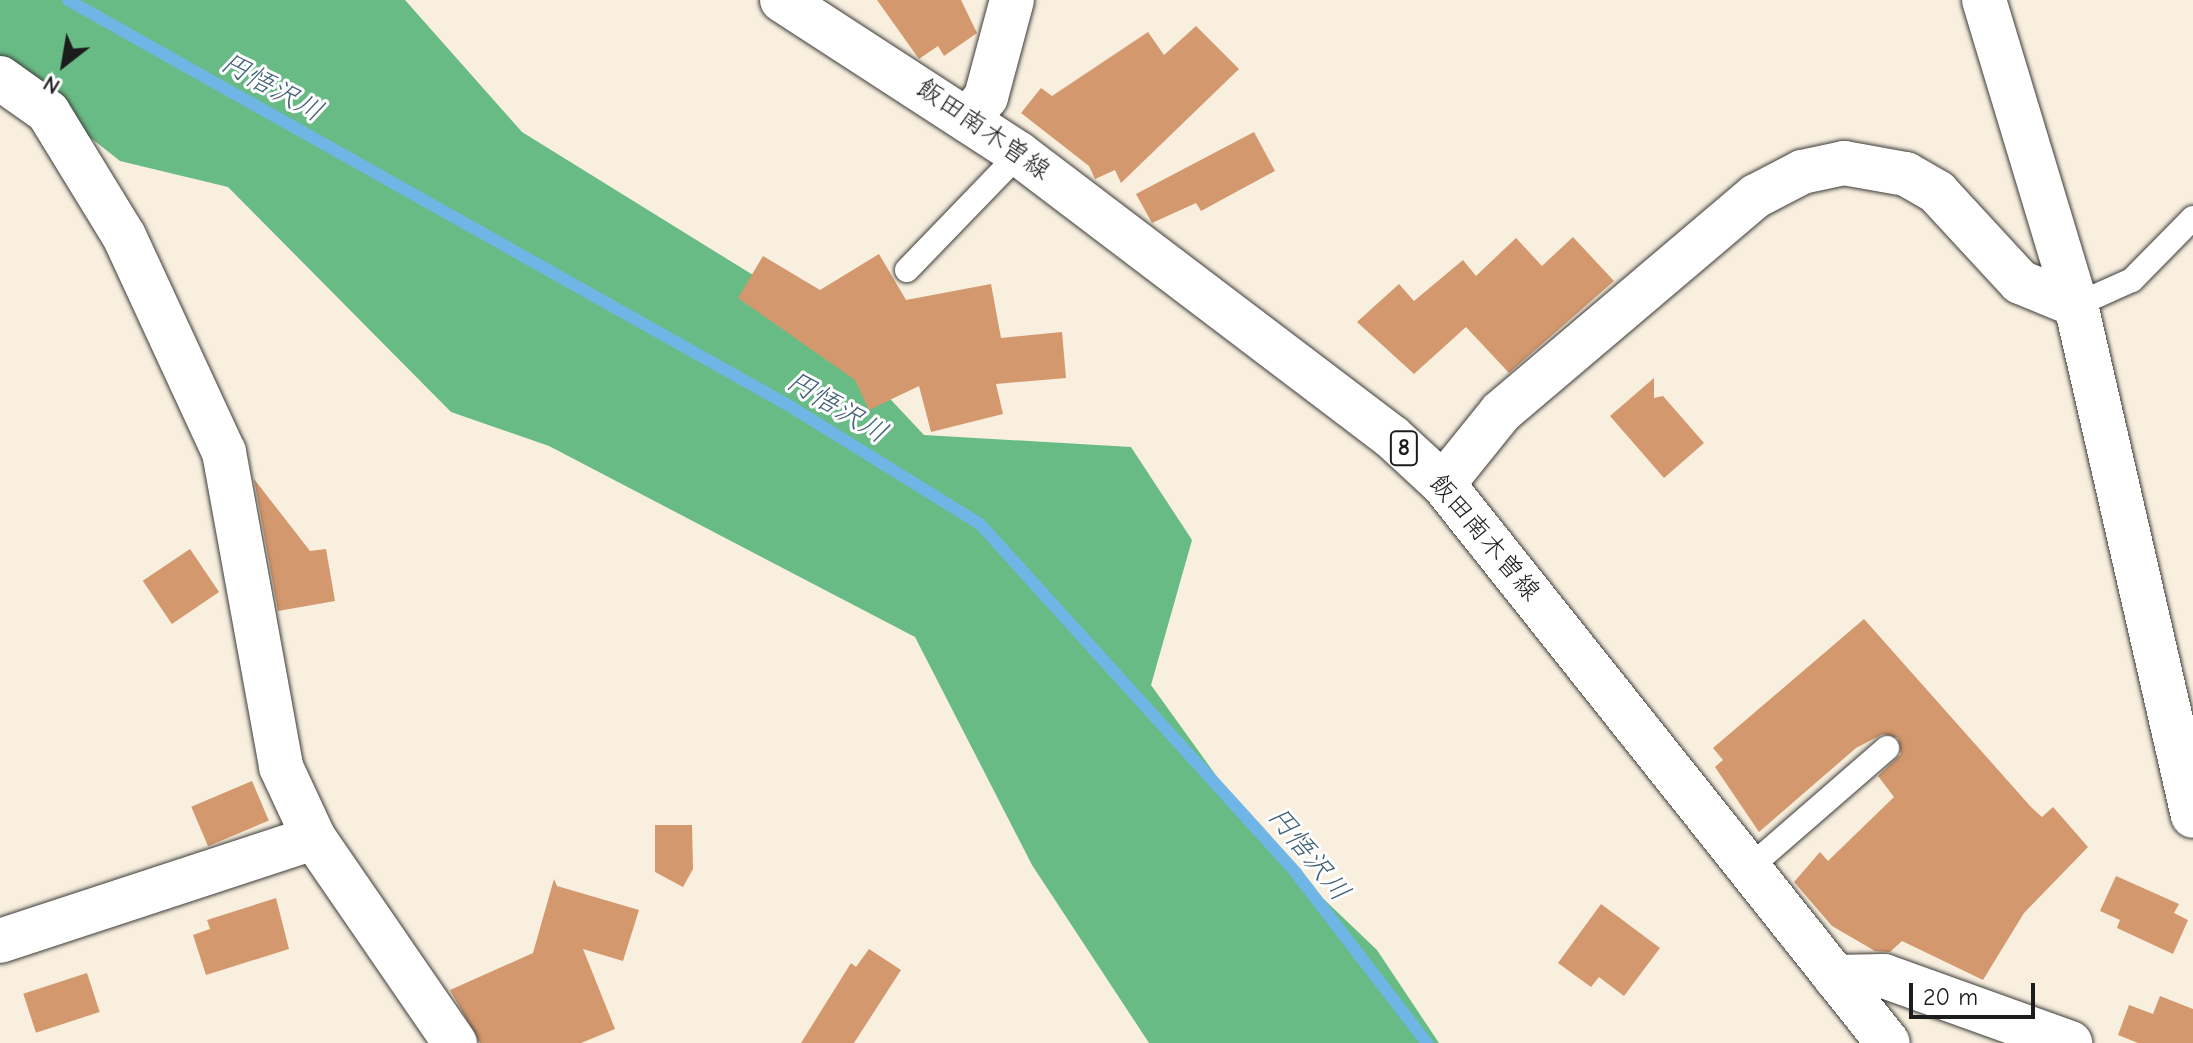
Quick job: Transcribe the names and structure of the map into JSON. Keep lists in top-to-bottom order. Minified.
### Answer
{"streets":{"street":["飯田南木曽線","8"]},"water":["円悟沢川"],"scale_bar":"20 m","north":"bottom left"}
